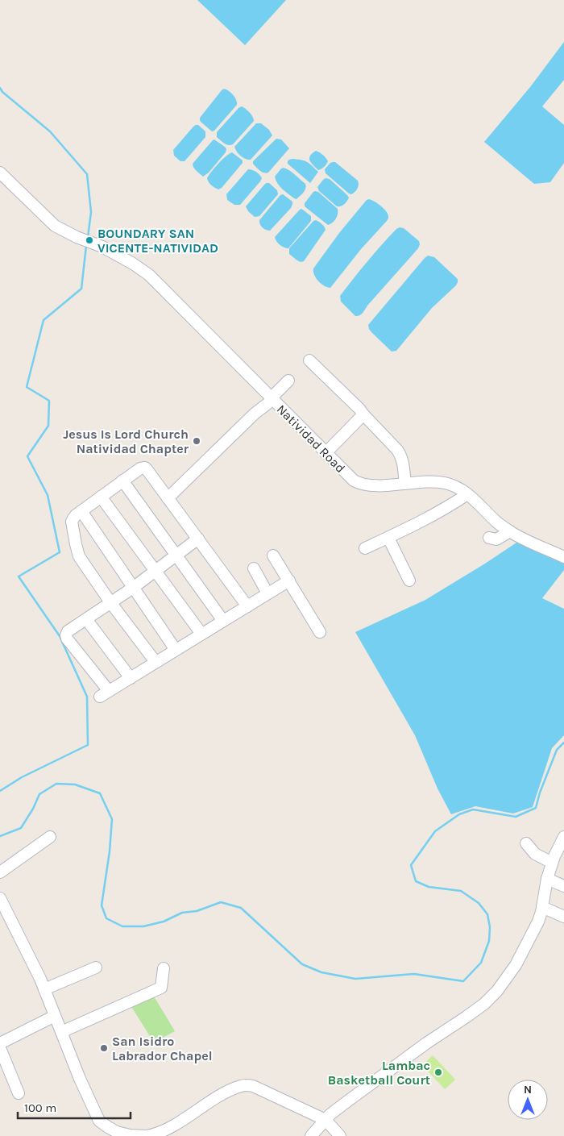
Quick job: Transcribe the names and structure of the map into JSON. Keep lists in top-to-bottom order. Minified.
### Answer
{"streets":{"street":["Natividad Road"]},"places":["BOUNDARY SAN VICENTE-NATIVIDAD","Jesus Is Lord Church Natividad Chapter","San Isidro Labrador Chapel","Lambac Basketball Court"],"scale_bar":"100 m","north":"top"}
